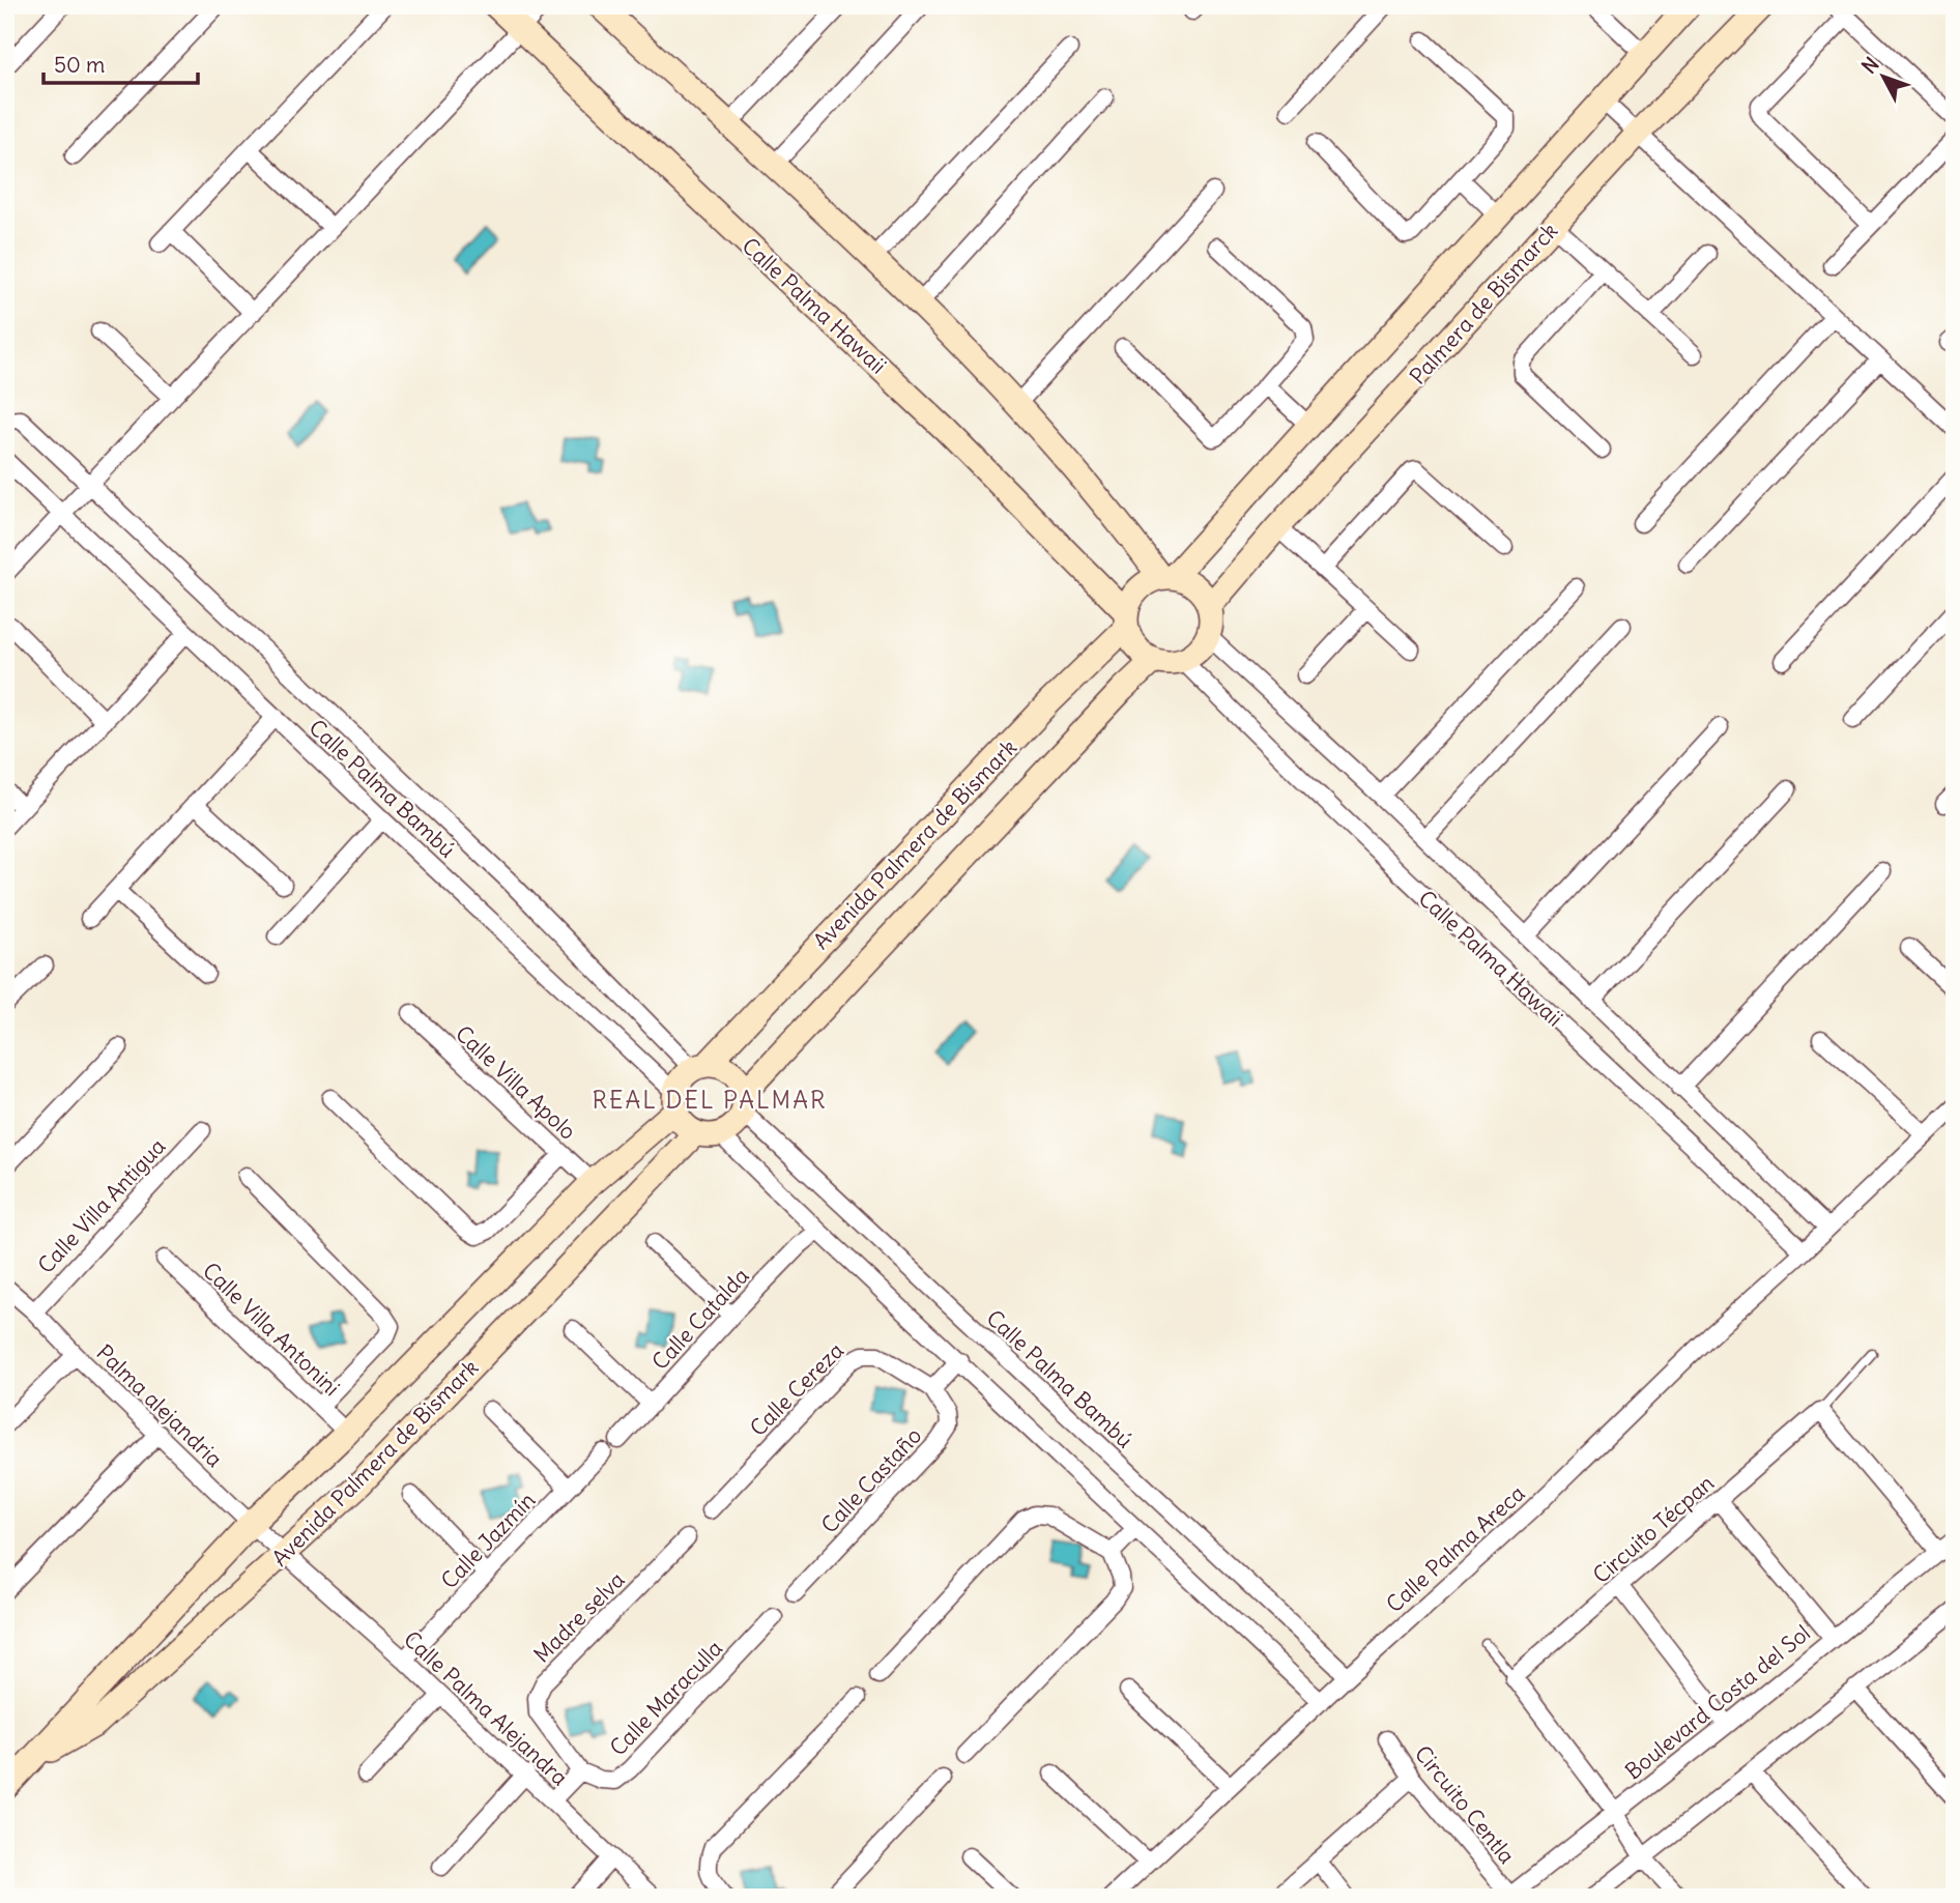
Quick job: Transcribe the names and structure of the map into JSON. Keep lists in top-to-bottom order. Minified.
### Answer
{"streets":{"street":["Palmera de Bismarck","Calle Palma Hawaii","Calle Palma Bambú","Avenida Palmera de Bismark","Calle Villa Apolo","Calle Villa Antigua","Calle Catalda","Calle Villa Antonini","Calle Cereza","Palma alejandria","Calle Castaño","Circuito Técpan","Calle Jazmín","Calle Palma Areca","Madre selva","Calle Maraculla","Boulevard Costa del Sol","Calle Palma Alejandra","Circuito Centla"]},"crossings":[["Palmera de Bismarck","Calle Palma Hawaii"],["Palmera de Bismarck","Avenida Palmera de Bismark"],["Calle Palma Hawaii","Avenida Palmera de Bismark"],["Calle Palma Hawaii","Calle Palma Areca"],["Calle Palma Bambú","Avenida Palmera de Bismark"],["Calle Palma Bambú","Calle Palma Areca"],["Avenida Palmera de Bismark","Calle Villa Apolo"],["Avenida Palmera de Bismark","Calle Villa Antonini"],["Avenida Palmera de Bismark","Palma alejandria"],["Avenida Palmera de Bismark","Calle Palma Alejandra"],["Calle Villa Antigua","Palma alejandria"],["Calle Cereza","Calle Castaño"],["Palma alejandria","Calle Palma Alejandra"],["Calle Jazmín","Calle Palma Alejandra"],["Madre selva","Calle Maraculla"],["Boulevard Costa del Sol","Circuito Centla"]],"districts":["REAL DEL PALMAR"],"scale_bar":"50 m","north":"top left"}
